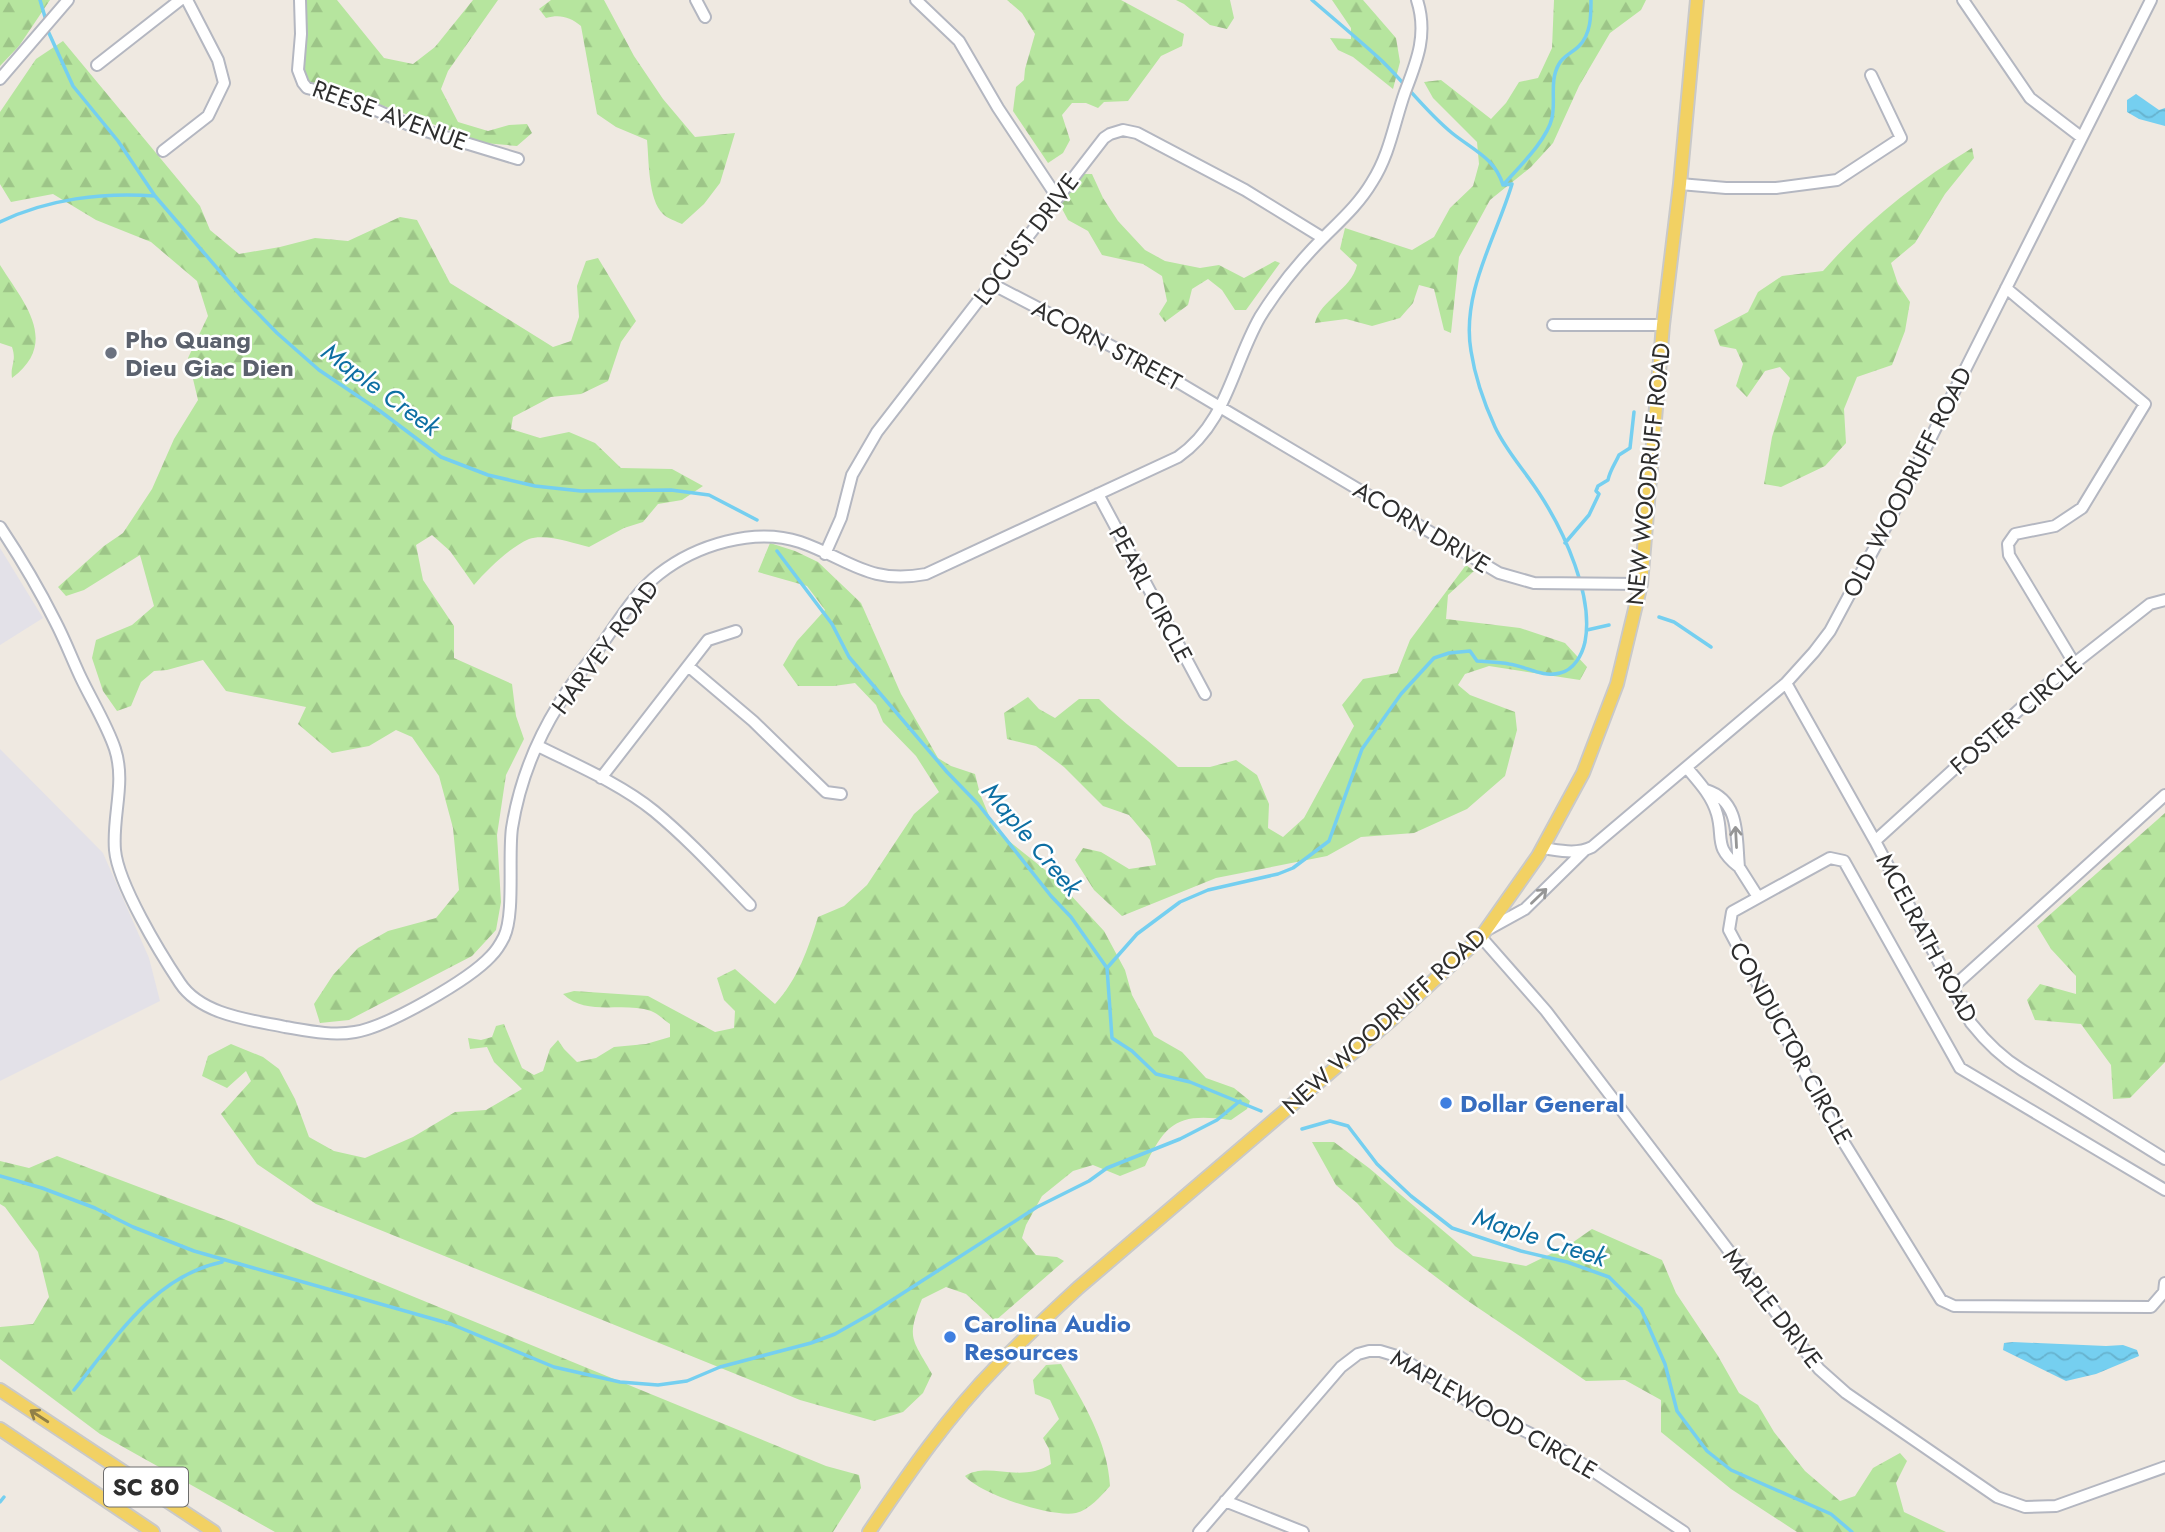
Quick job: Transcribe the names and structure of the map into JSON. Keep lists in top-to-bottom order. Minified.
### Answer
{"streets":{"main road":["NEW WOODRUFF ROAD","SC 80"],"street":["REESE AVENUE","LOCUST DRIVE","ACORN STREET","OLD WOODRUFF ROAD","ACORN DRIVE","PEARL CIRCLE","HARVEY ROAD","FOSTER CIRCLE","MCELRATH ROAD","CONDUCTOR CIRCLE","MAPLE DRIVE","MAPLEWOOD CIRCLE"]},"crossings":[["LOCUST DRIVE","ACORN STREET"],["LOCUST DRIVE","HARVEY ROAD"],["ACORN STREET","ACORN DRIVE"],["ACORN STREET","HARVEY ROAD"],["NEW WOODRUFF ROAD","OLD WOODRUFF ROAD"],["NEW WOODRUFF ROAD","ACORN DRIVE"],["NEW WOODRUFF ROAD","MAPLE DRIVE"],["OLD WOODRUFF ROAD","MCELRATH ROAD"],["OLD WOODRUFF ROAD","MAPLE DRIVE"],["ACORN DRIVE","HARVEY ROAD"],["PEARL CIRCLE","HARVEY ROAD"],["FOSTER CIRCLE","MCELRATH ROAD"]],"water":["Maple Creek"],"places":["Pho Quang Dieu Giac Dien","Dollar General","Carolina Audio Resources"]}
